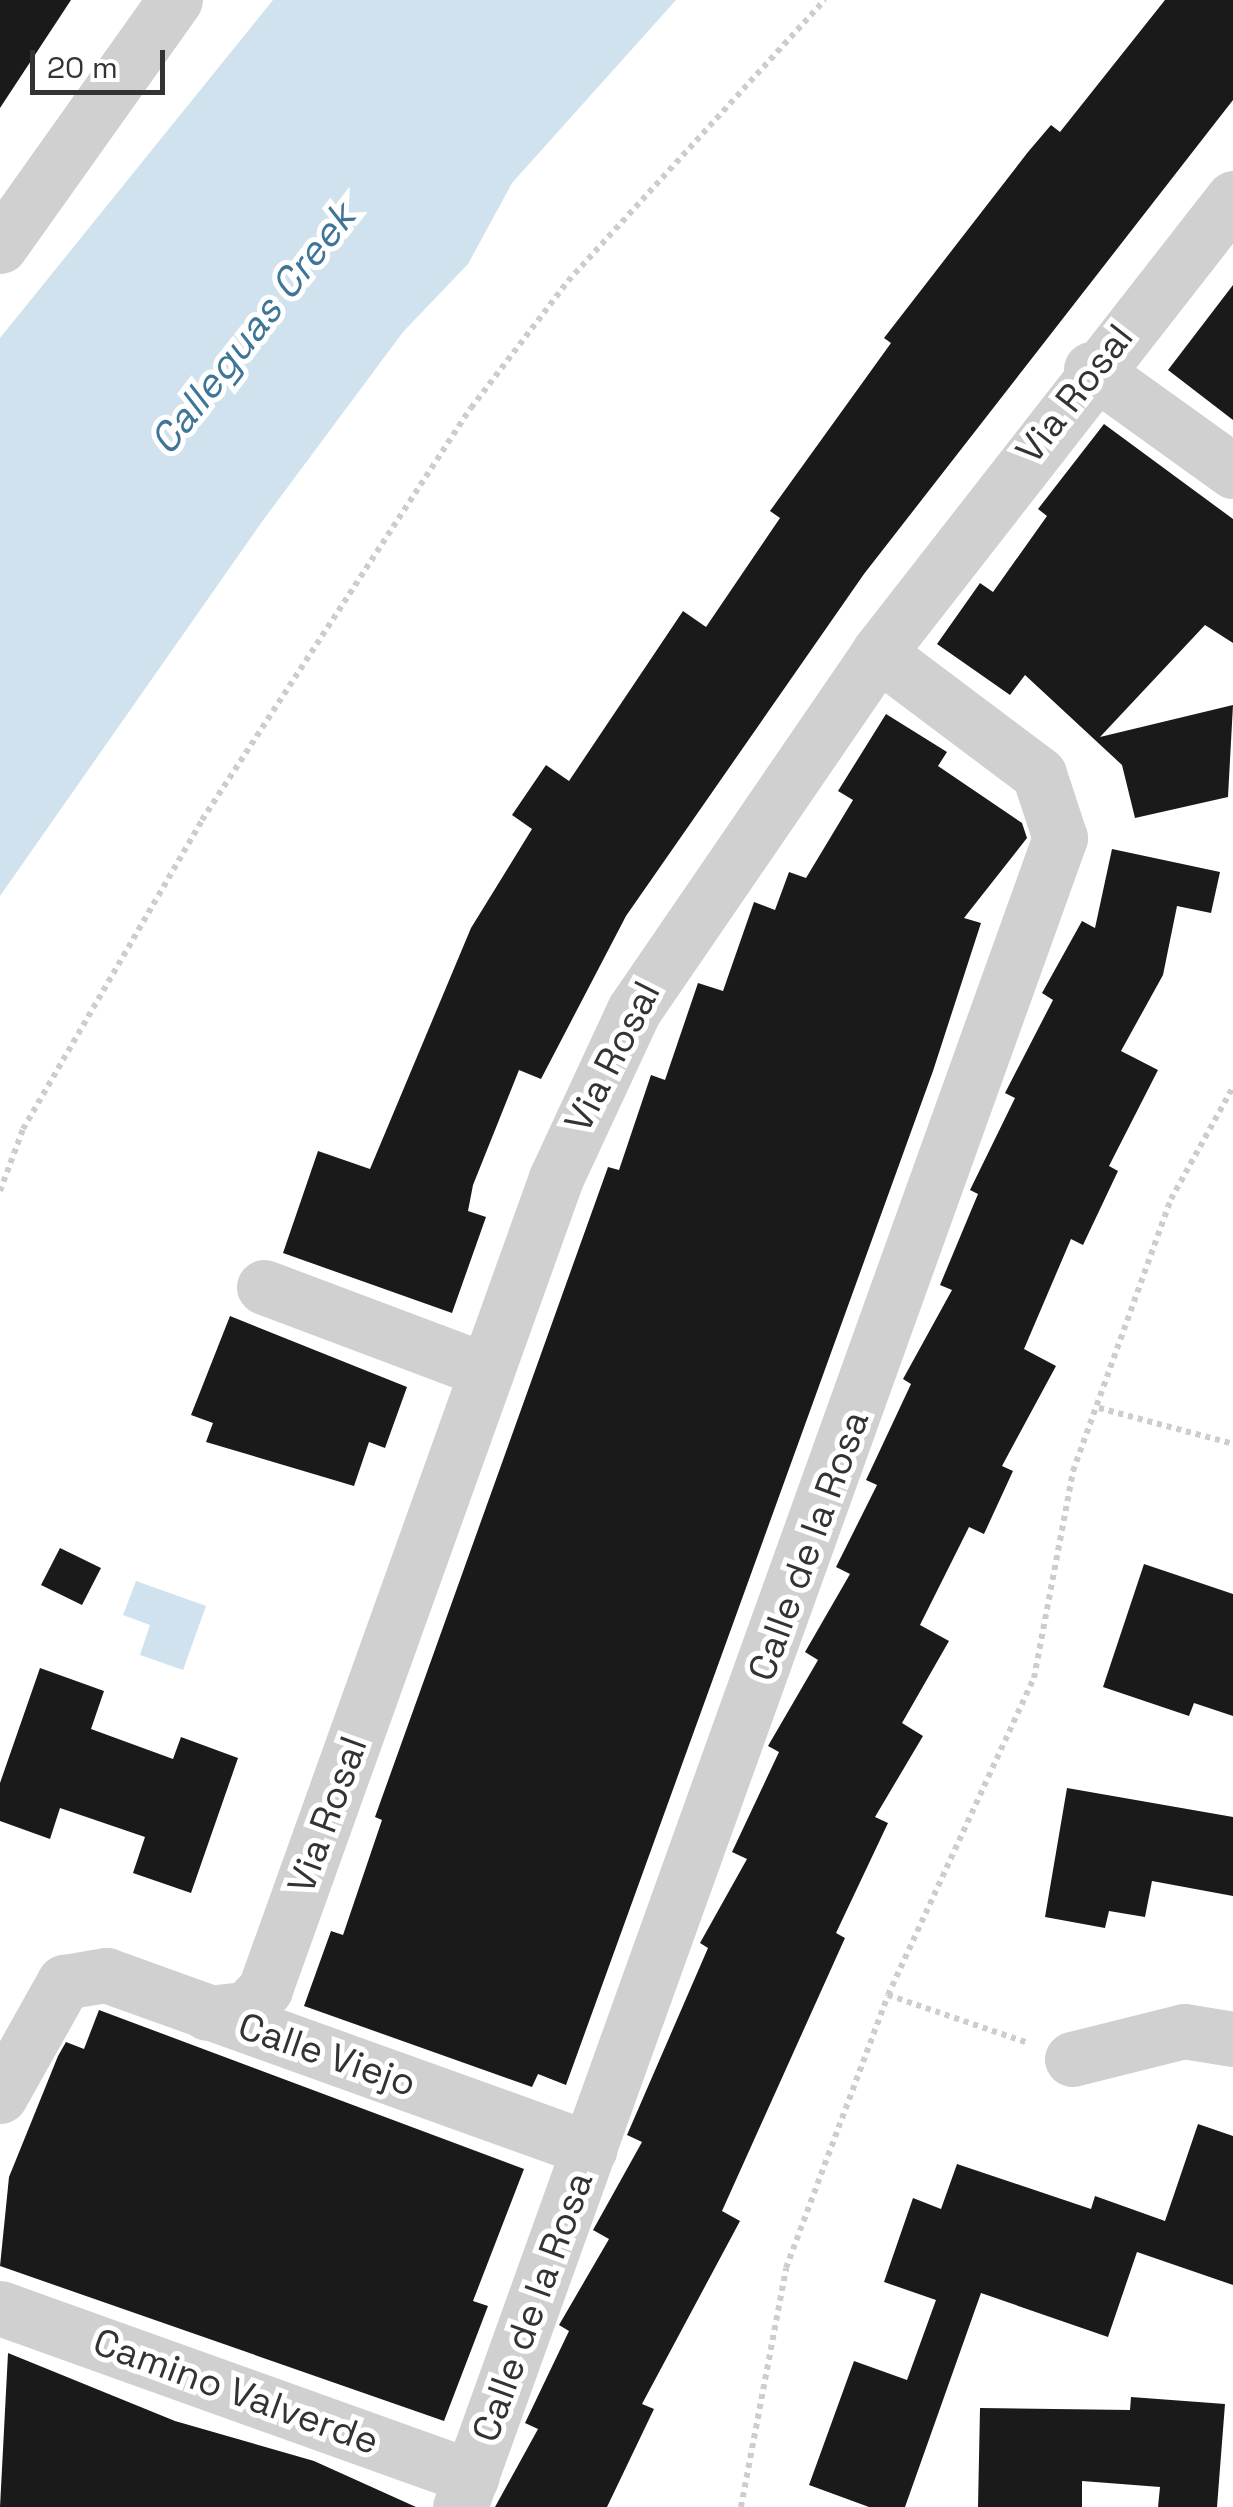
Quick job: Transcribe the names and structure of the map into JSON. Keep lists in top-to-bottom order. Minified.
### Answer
{"streets":{"street":["Via Rosal","Calle de la Rosa","Calle Viejo","Camino Valverde"]},"crossings":[["Via Rosal","Calle de la Rosa"],["Via Rosal","Calle Viejo"],["Calle de la Rosa","Calle Viejo"],["Calle de la Rosa","Camino Valverde"]],"water":["Calleguas Creek"],"scale_bar":"20 m"}
